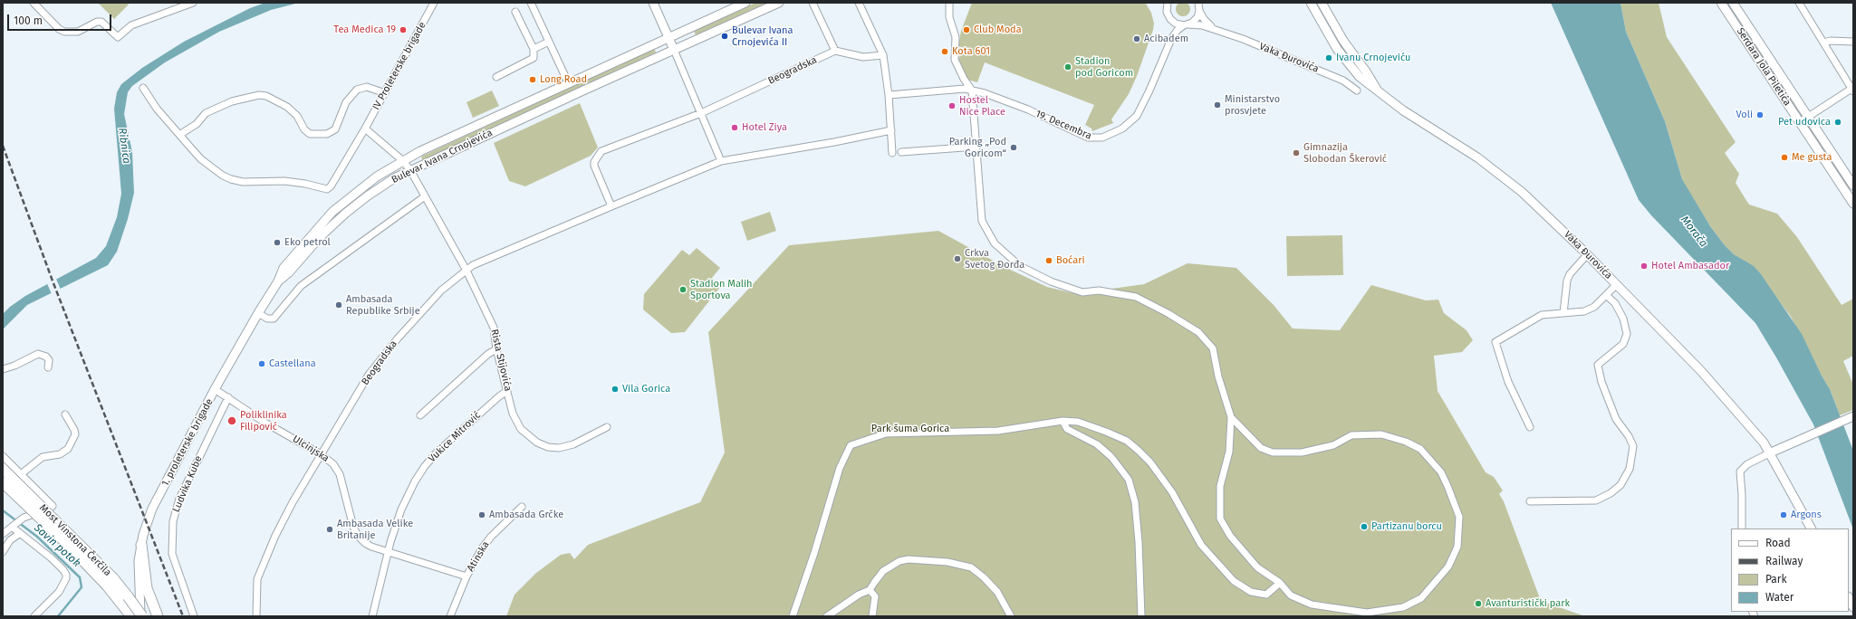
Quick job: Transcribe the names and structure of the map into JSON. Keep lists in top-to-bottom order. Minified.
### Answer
{"streets":{"main road":["Vaka Đurovića","Serdara Jola Piletića","Bulevar Ivana Crnojevića","1. proleterske brigade","Most Vinstona Čerčila"],"street":["IV Proleterske brigade","Beogradska","19. Decembra","Rista Stijovića","Vukice Mitrović","Ulcinjska","Ludvika Kube","Atinska"]},"crossings":[["Beogradska","Rista Stijovića"],["Beogradska","Ulcinjska"],["Bulevar Ivana Crnojevića","Rista Stijovića"],["Bulevar Ivana Crnojevića","1. proleterske brigade"],["Rista Stijovića","Vukice Mitrović"],["Vukice Mitrović","Ulcinjska"],["1. proleterske brigade","Ulcinjska"],["1. proleterske brigade","Most Vinstona Čerčila"],["Ulcinjska","Ludvika Kube"],["Ulcinjska","Atinska"]],"water":["Ribnica","Morača","Savin potok"],"parks":["Park šuma Gorica"],"places":["Tea Medica 19","Club Moda","Bulevar Ivana Crnojevića II","Acibadem","Kota 601","Ivanu Crnojeviću","Stadion pod Goricom","Long Road","Ministarstvo prosvjete","Hostel Nice Place","Voli","Pet udovica","Hotel Ziya","Parking „Pod Goricom“","Gimnazija Slobodan Škerović","Me gusta","Eko petrol","Crkva Svetog Đorđa","Boćari","Hotel Ambasador","Stadion Malih Sportova","Ambasada Republike Srbije","Castellana","Vila Gorica","Poliklinika Filipović","Ambasada Grčke","Argons","Partizanu borcu","Ambasada Velike Britanije","Avanturistički park"],"legend":["Road","Railway","Park","Water"],"scale_bar":"100 m"}
